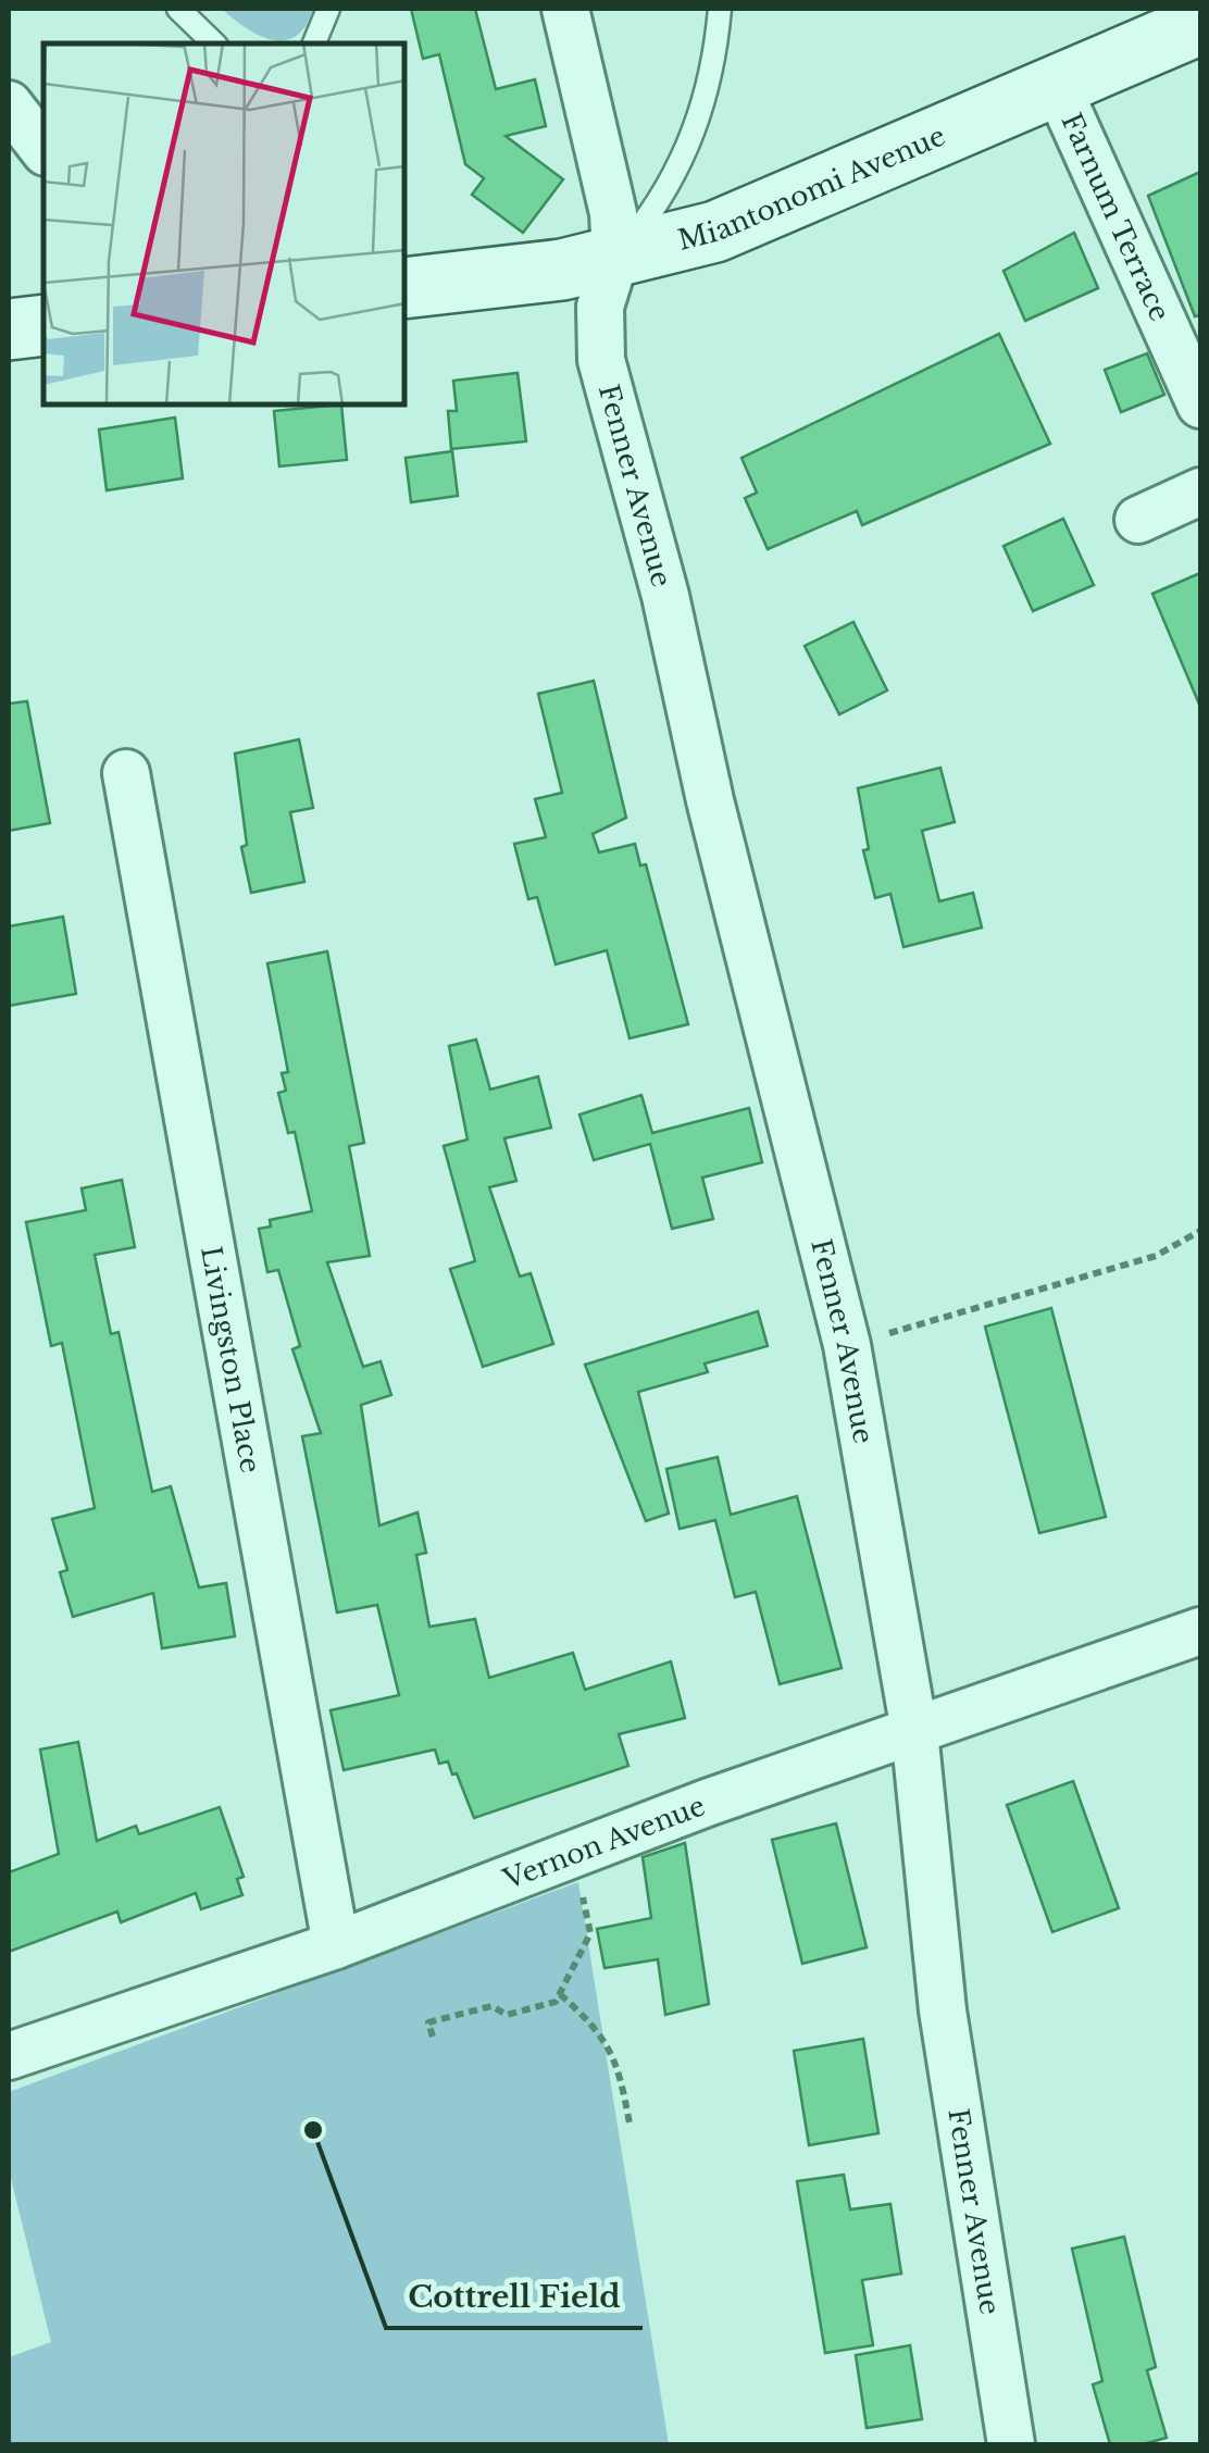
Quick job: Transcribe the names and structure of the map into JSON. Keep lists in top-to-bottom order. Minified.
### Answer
{"streets":{"main road":["Miantonomi Avenue"],"street":["Farnum Terrace","Fenner Avenue","Livingston Place","Vernon Avenue"]},"crossings":[["Miantonomi Avenue","Farnum Terrace"],["Miantonomi Avenue","Fenner Avenue"],["Fenner Avenue","Vernon Avenue"],["Livingston Place","Vernon Avenue"]],"places":["Cottrell Field"]}
